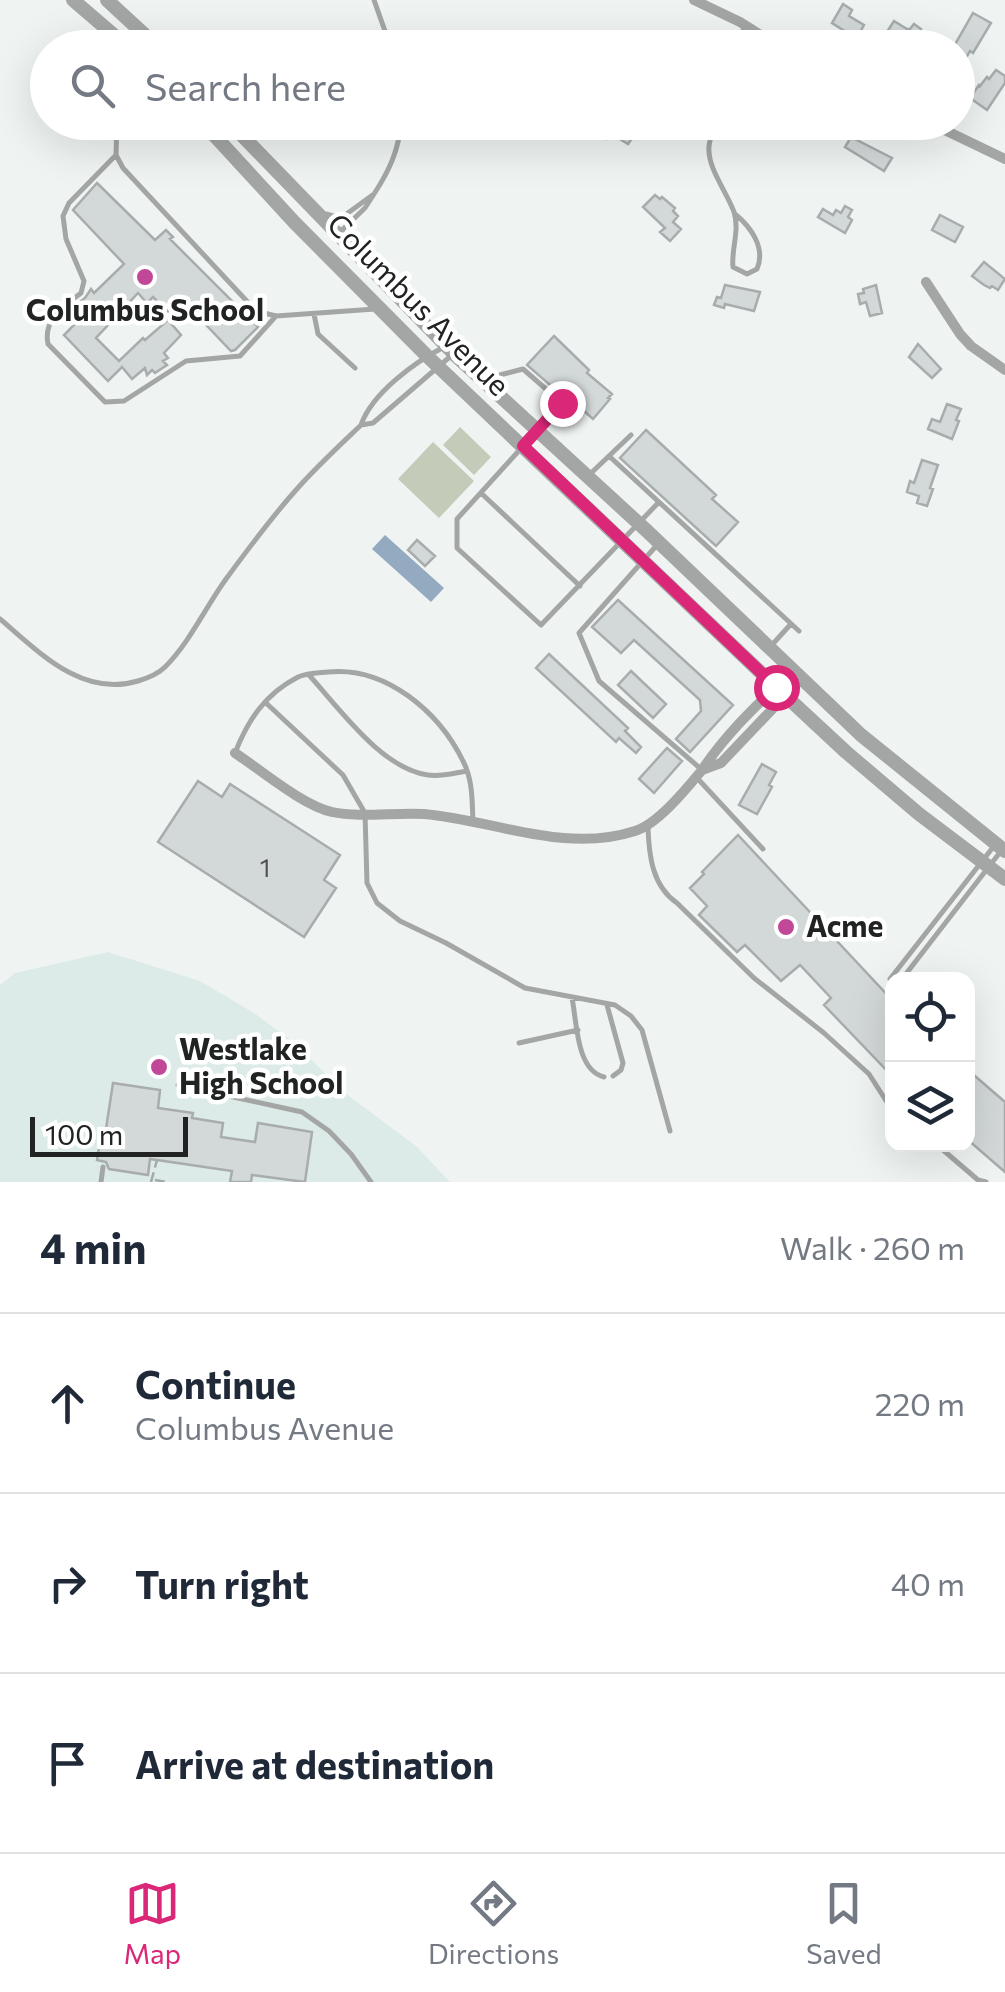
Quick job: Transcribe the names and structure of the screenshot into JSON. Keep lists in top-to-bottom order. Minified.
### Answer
{"streets":{"street":["Columbus Avenue"]},"places":["Columbus School","Acme","Westlake High School"],"house_numbers":["1"],"scale_bar":"100 m","page":{"search":"Search here","scale":"100 m","heading":["4 min","Walk · 260 m"],"list":[["Continue","Columbus Avenue","220 m"],["Turn right","40 m"],"Arrive at destination"],"nav":["Map","Directions","Saved"]}}
